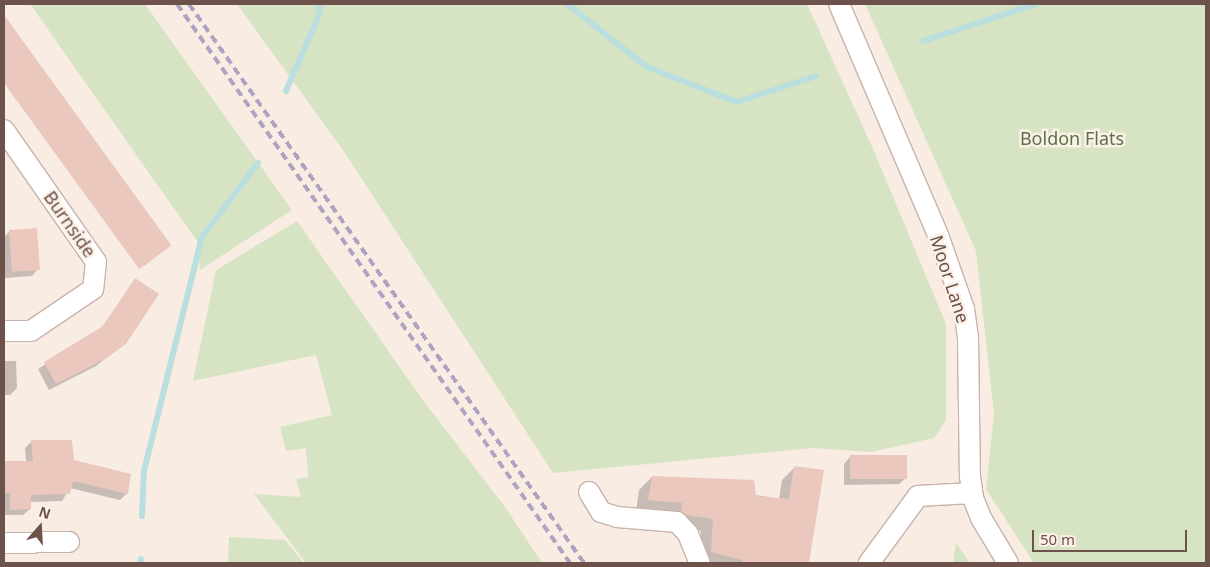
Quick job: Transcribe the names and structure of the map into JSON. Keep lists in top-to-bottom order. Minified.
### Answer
{"streets":{"street":["Burnside","Moor Lane"]},"parks":["Boldon Flats"],"scale_bar":"50 m","north":"top"}
